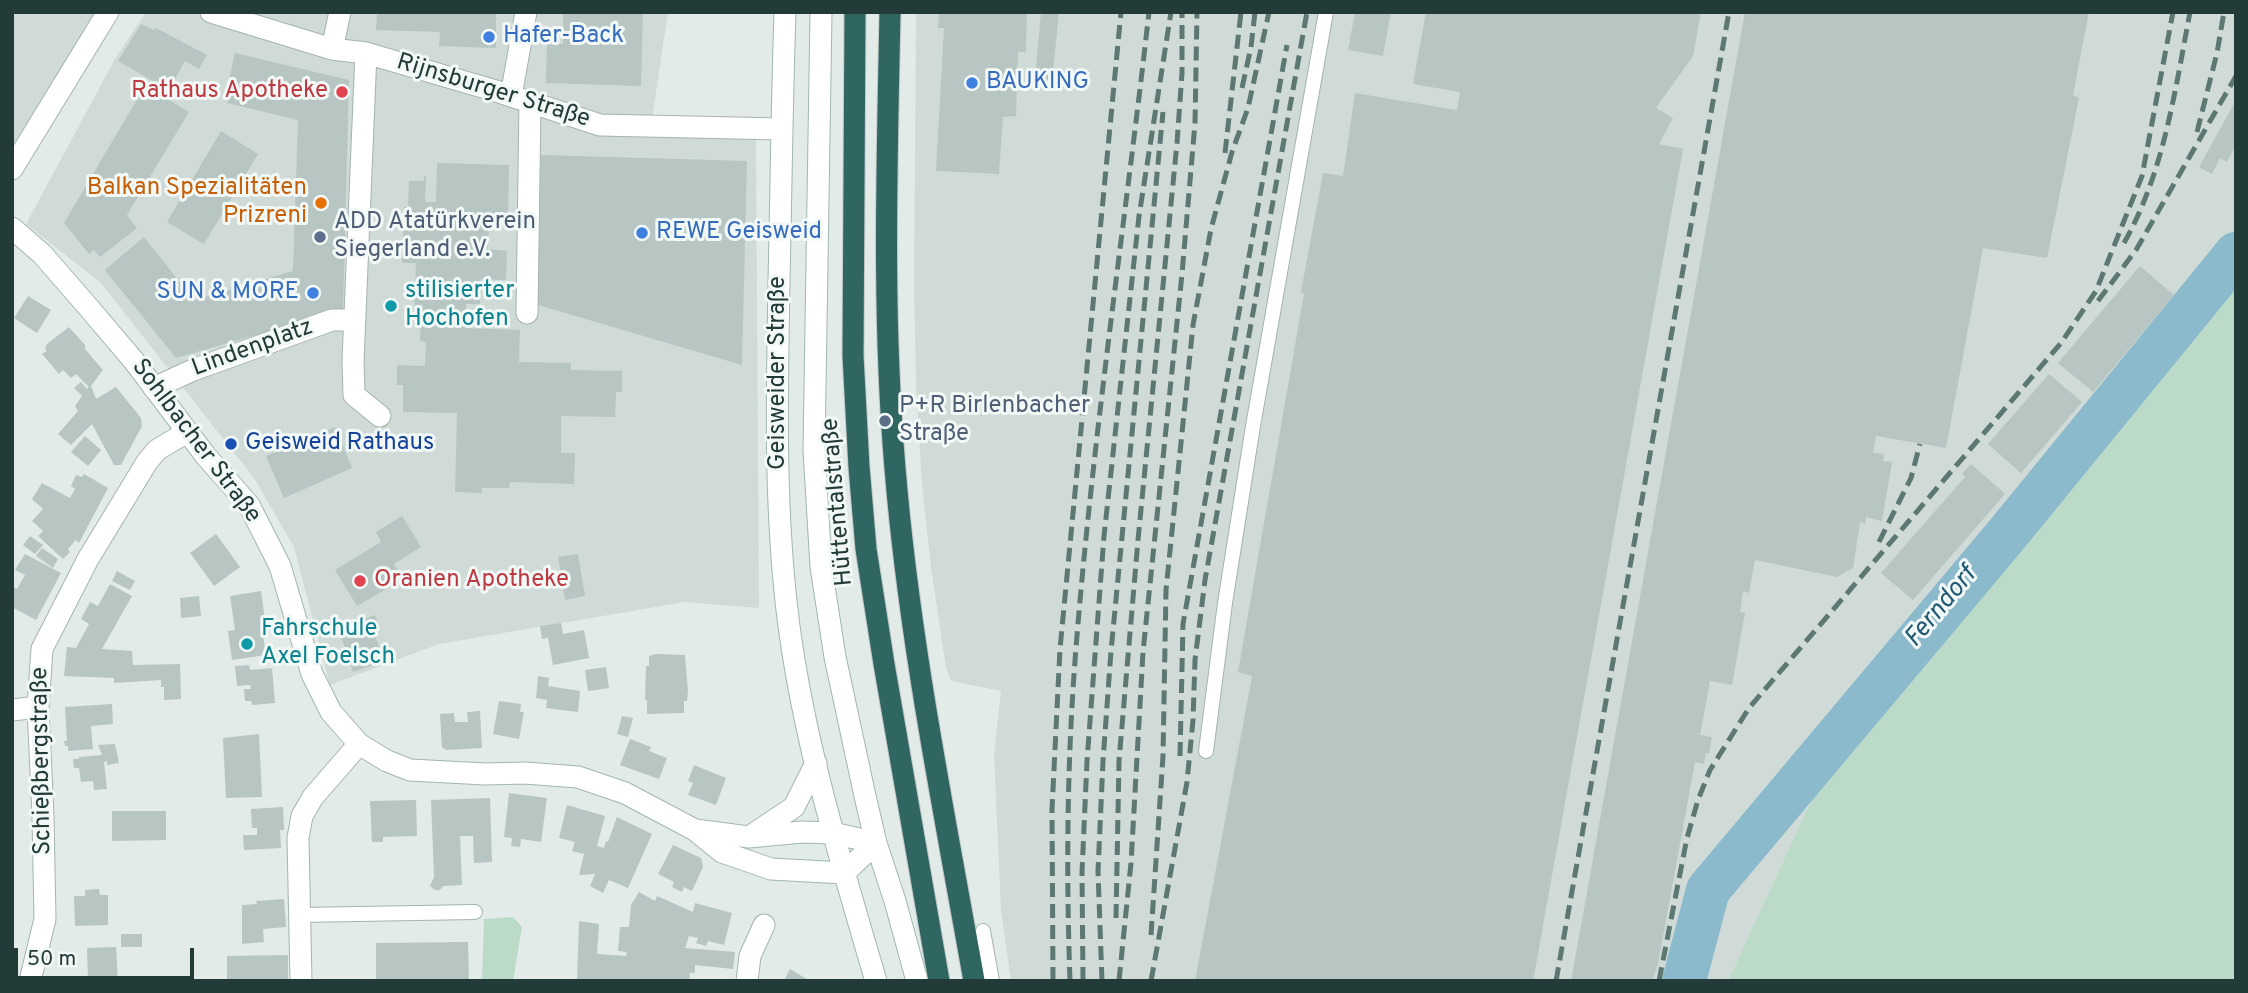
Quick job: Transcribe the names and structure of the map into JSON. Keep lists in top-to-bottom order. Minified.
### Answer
{"streets":{"highway":["Hüttentalstraße"],"street":["Rijnsburger Straße","Lindenplatz","Geisweider Straße","Sohlbacher Straße","Schießbergstraße"]},"crossings":[["Rijnsburger Straße","Lindenplatz"],["Rijnsburger Straße","Geisweider Straße"],["Lindenplatz","Sohlbacher Straße"],["Geisweider Straße","Sohlbacher Straße"],["Sohlbacher Straße","Schießbergstraße"]],"water":["Ferndorf"],"places":["Hafer-Back","BAUKING","Rathaus Apotheke","Balkan Spezialitäten Prizreni","REWE Geisweid","ADD Atatürkverein Siegerland e.V.","SUN & MORE","stilisierter Hochofen","P+R Birlenbacher Straße","Geisweid Rathaus","Oranien Apotheke","Fahrschule Axel Foelsch"],"scale_bar":"50 m"}
